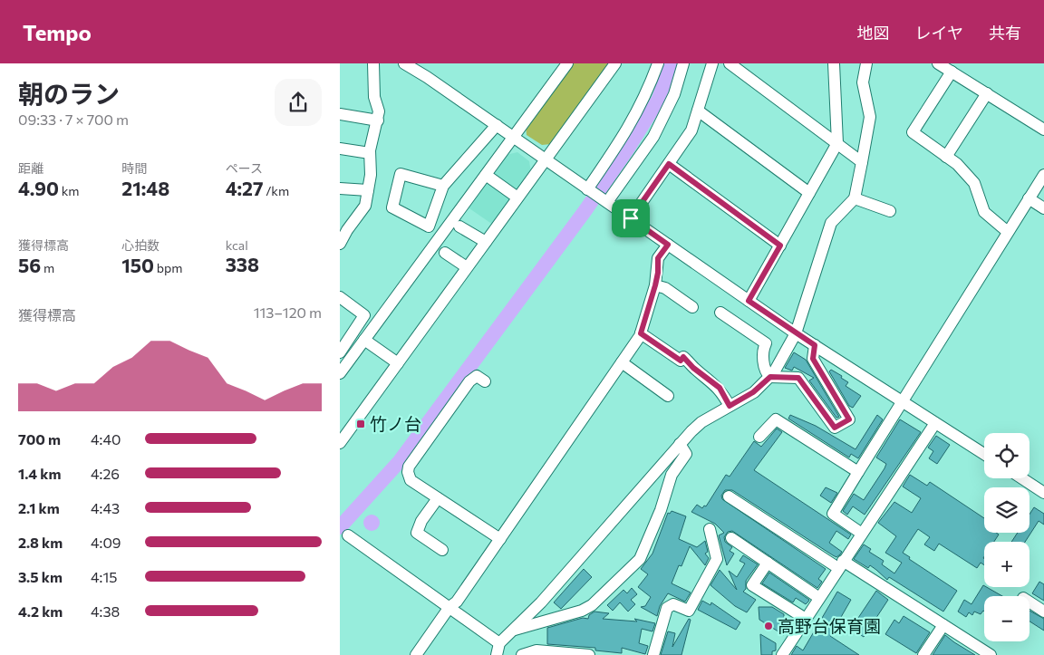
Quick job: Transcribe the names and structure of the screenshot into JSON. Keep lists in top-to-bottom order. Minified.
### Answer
{"places":{"transit":["竹ノ台"],"other":["高野台保育園"]},"page":{"header":"Tempo","nav":["地図","レイヤ","共有"],"heading":["朝のラン","09:33 · 7 × 700 m"],"stats":[["距離","4.90 km"],["時間","21:48"],["ペース","4:27 /km"],["獲得標高","56 m"],["心拍数","150 bpm"],["kcal","338"]],"chart":["獲得標高","113–120 m"],"list":[{"name":"700 m","note":"4:40"},{"name":"1.4 km","note":"4:26"},{"name":"2.1 km","note":"4:43"},{"name":"2.8 km","note":"4:09"},{"name":"3.5 km","note":"4:15"},{"name":"4.2 km","note":"4:38"}],"map_buttons":["+","−"]}}
